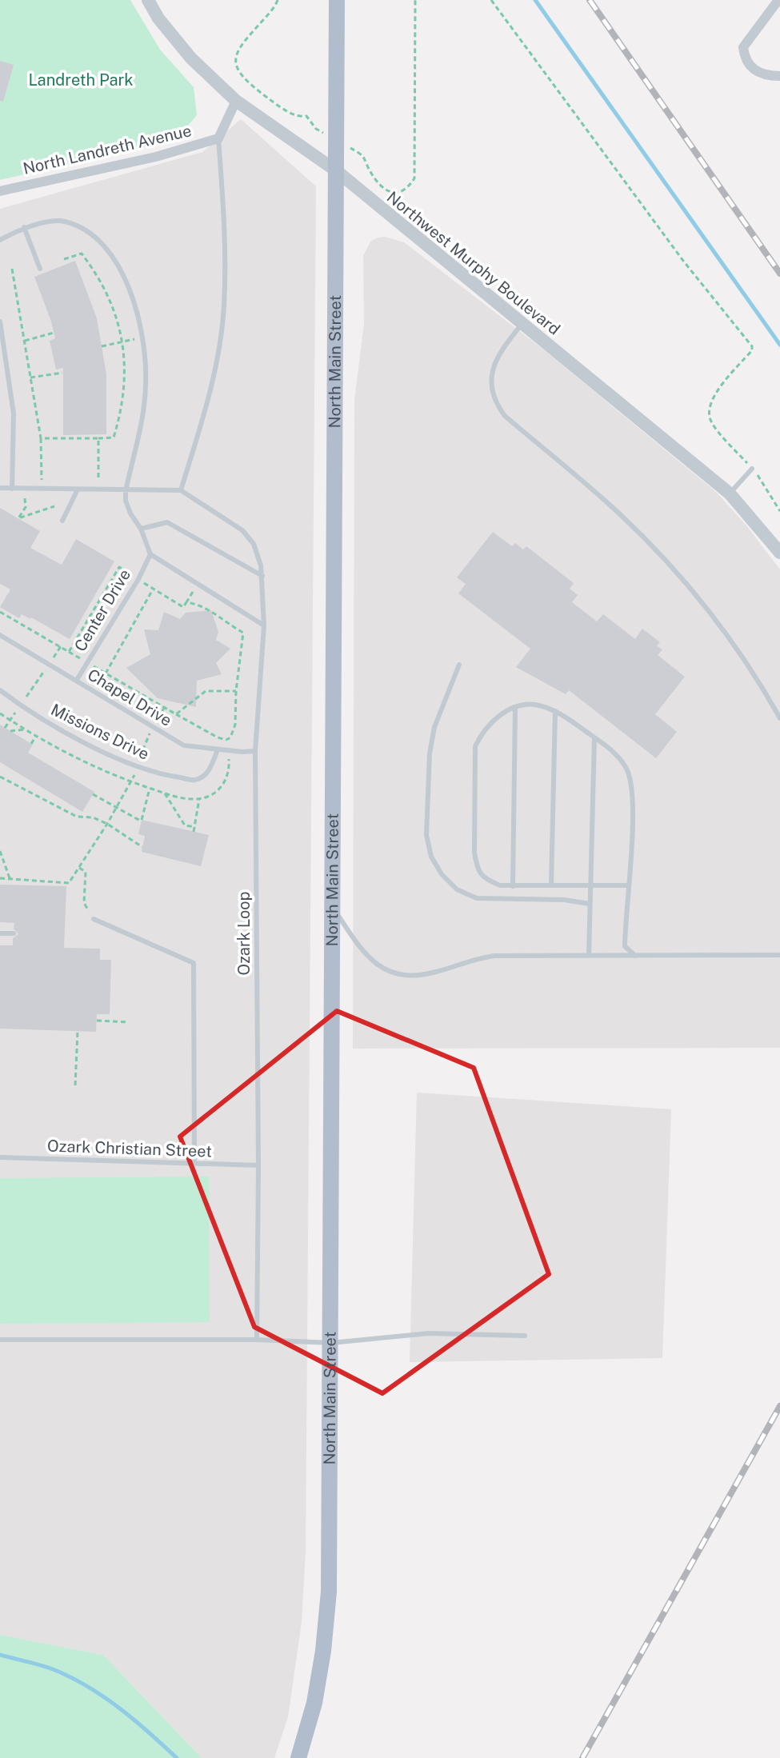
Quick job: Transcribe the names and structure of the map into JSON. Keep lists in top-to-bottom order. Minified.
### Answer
{"streets":{"main road":["North Main Street"],"street":["North Landreth Avenue","Northwest Murphy Boulevard"],"lane":["Center Drive","Chapel Drive","Missions Drive","Ozark Loop","Ozark Christian Street"]},"crossings":[["Northwest Murphy Boulevard","North Main Street"],["Center Drive","Chapel Drive"],["Chapel Drive","Missions Drive"],["Chapel Drive","Ozark Loop"],["Ozark Loop","Ozark Christian Street"]],"parks":["Landreth Park"]}
